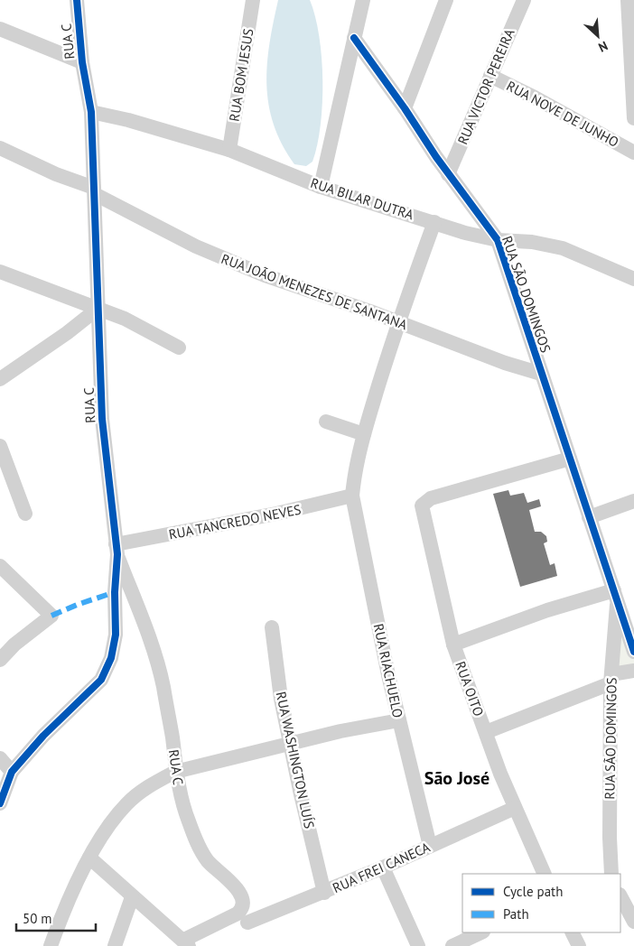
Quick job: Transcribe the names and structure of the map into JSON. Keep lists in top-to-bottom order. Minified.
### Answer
{"streets":{"street":["RUA C","RUA BOM JESUS","RUA VICTOR PEREIRA","RUA NOVE DE JUNHO","RUA BILAR DUTRA","RUA JOÃO MENEZES DE SANTANA","RUA SÃO DOMINGOS","RUA TANCREDO NEVES","RUA RIACHUELO","RUA OITO","RUA WASHINGTON LUÍS","RUA FREI CANECA"]},"crossings":[["RUA C","RUA BILAR DUTRA"],["RUA C","RUA JOÃO MENEZES DE SANTANA"],["RUA C","RUA TANCREDO NEVES"],["RUA C","RUA FREI CANECA"],["RUA BOM JESUS","RUA BILAR DUTRA"],["RUA VICTOR PEREIRA","RUA NOVE DE JUNHO"],["RUA VICTOR PEREIRA","RUA SÃO DOMINGOS"],["RUA BILAR DUTRA","RUA SÃO DOMINGOS"],["RUA BILAR DUTRA","RUA RIACHUELO"],["RUA JOÃO MENEZES DE SANTANA","RUA SÃO DOMINGOS"],["RUA JOÃO MENEZES DE SANTANA","RUA RIACHUELO"],["RUA SÃO DOMINGOS","RUA OITO"],["RUA TANCREDO NEVES","RUA RIACHUELO"],["RUA RIACHUELO","RUA FREI CANECA"],["RUA OITO","RUA FREI CANECA"],["RUA WASHINGTON LUÍS","RUA FREI CANECA"]],"districts":["São José"],"legend":["Cycle path","Path"],"scale_bar":"50 m","north":"bottom right"}
